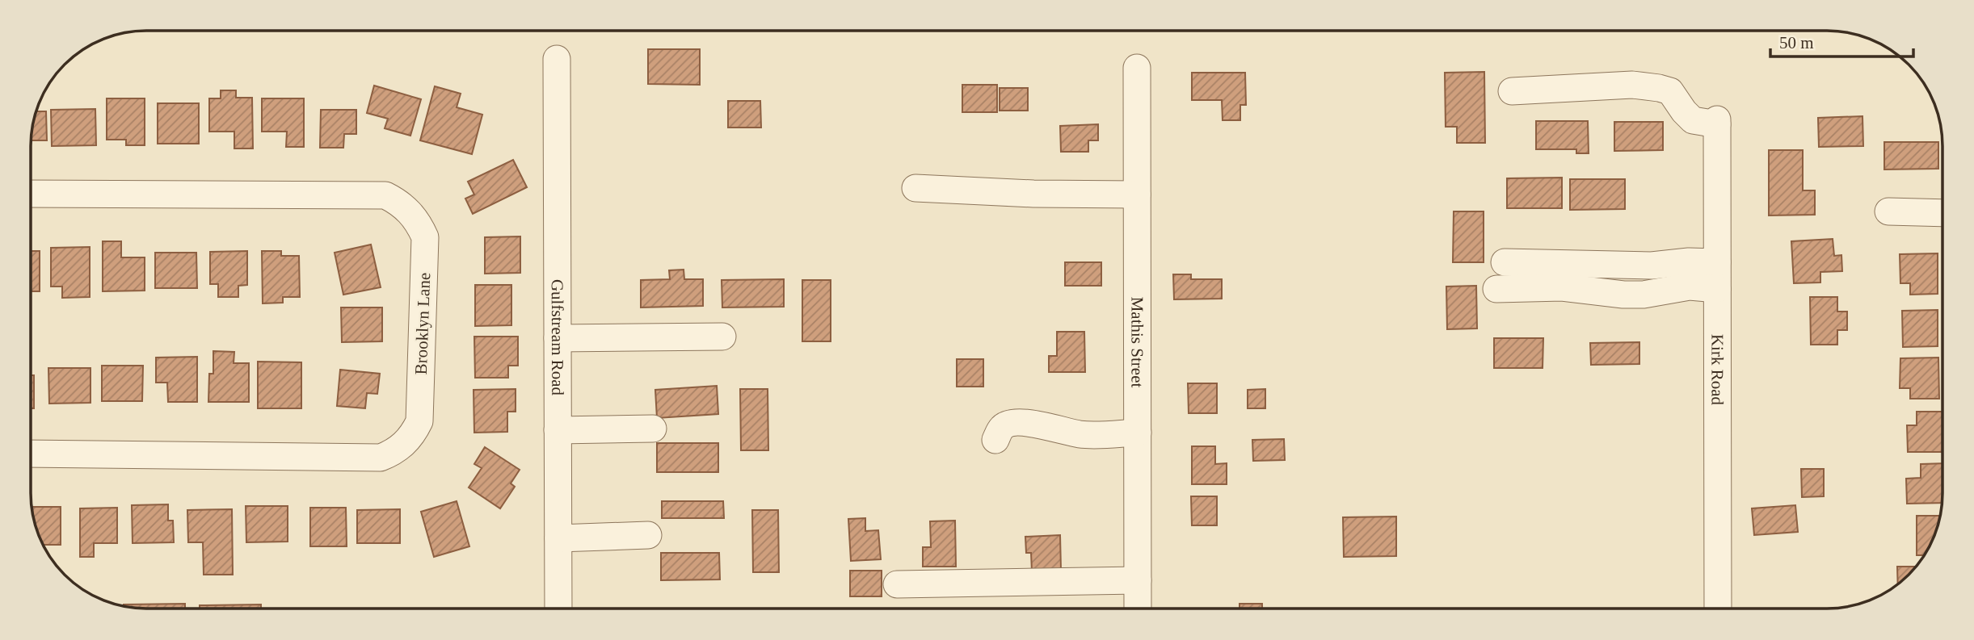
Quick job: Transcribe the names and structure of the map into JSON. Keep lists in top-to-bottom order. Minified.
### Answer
{"streets":{"street":["Brooklyn Lane","Gulfstream Road","Mathis Street","Kirk Road"]},"scale_bar":"50 m"}
